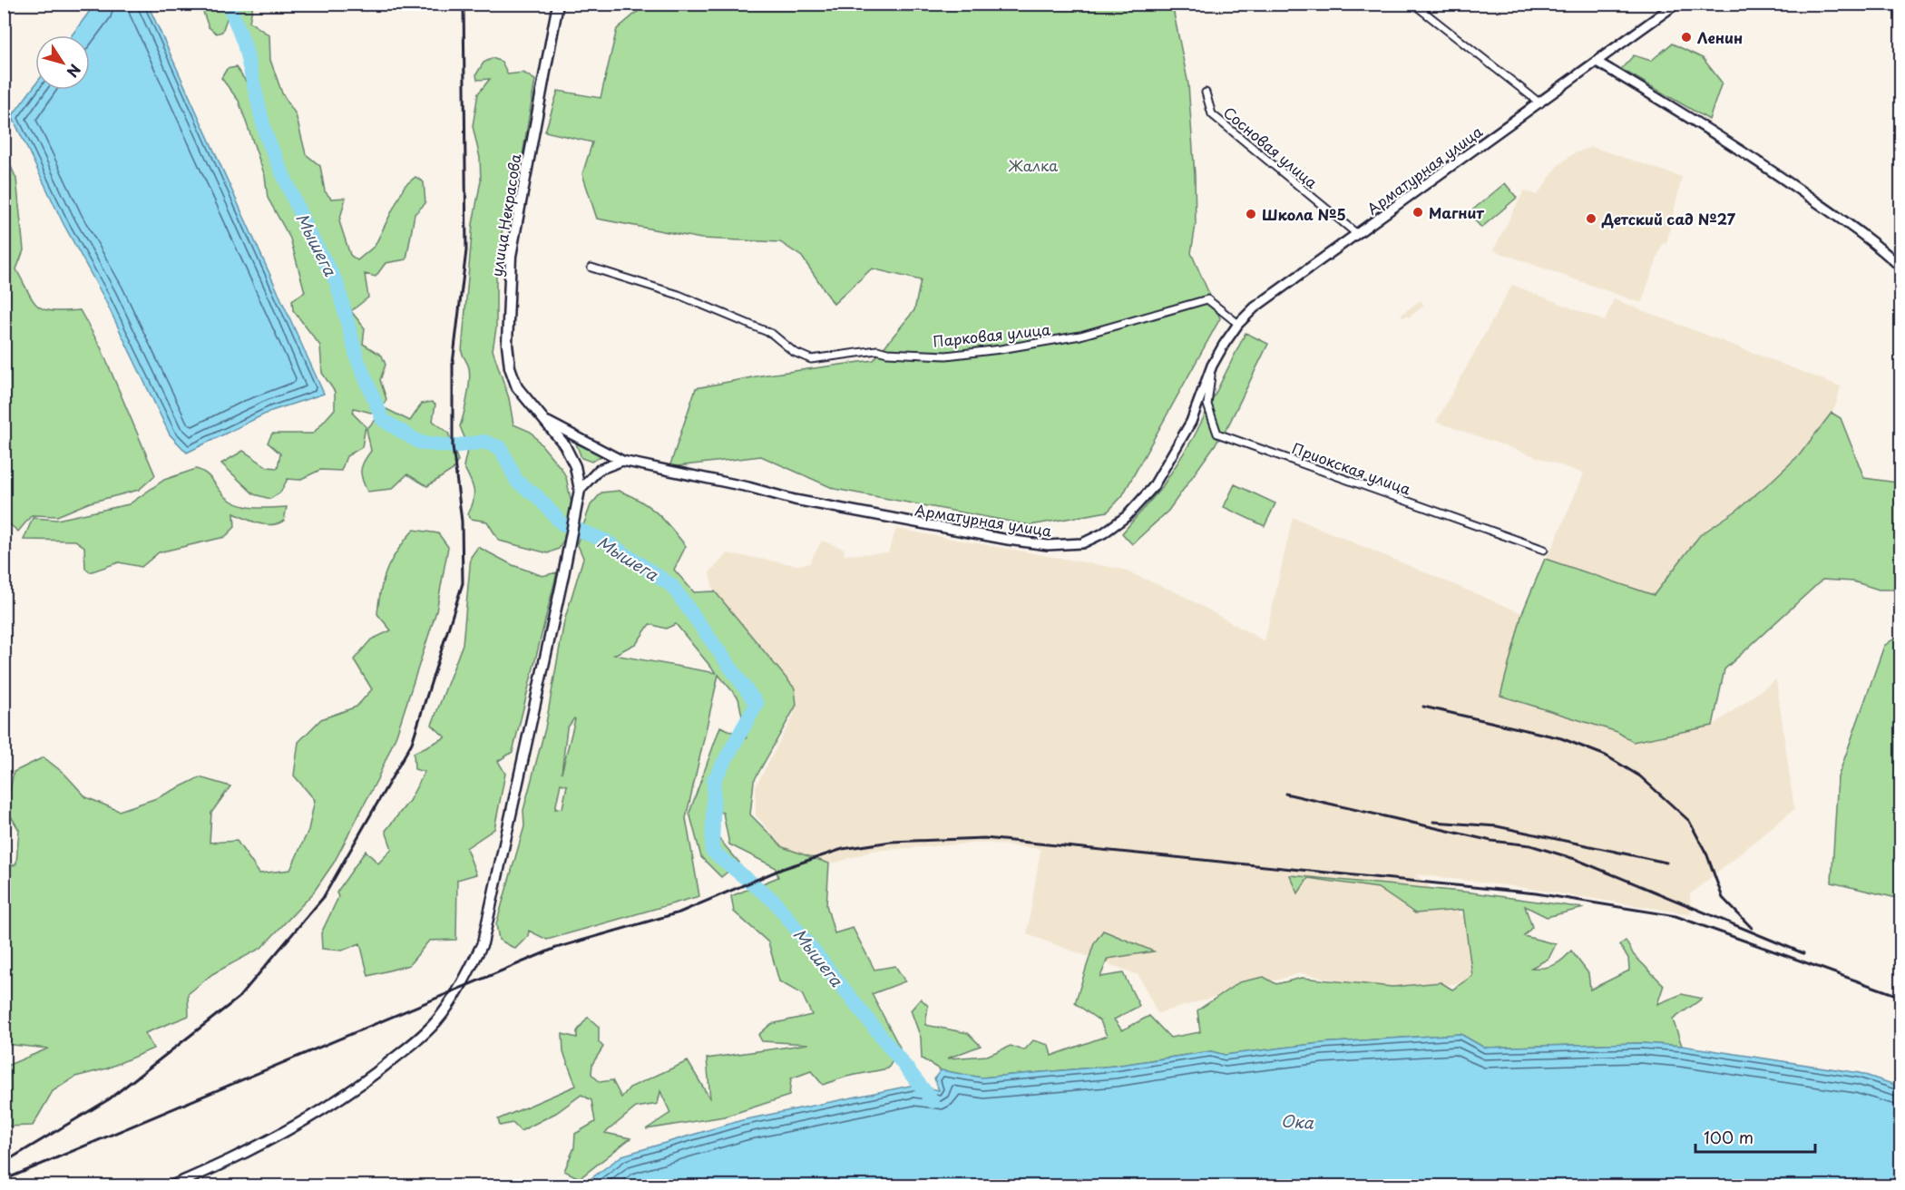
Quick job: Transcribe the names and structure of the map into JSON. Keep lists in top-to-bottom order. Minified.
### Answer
{"streets":{"main road":["улица Некрасова"],"street":["Сосновая улица","Арматурная улица","Парковая улица","Приокская улица"]},"crossings":[["Сосновая улица","Арматурная улица"],["Арматурная улица","улица Некрасова"],["Арматурная улица","Парковая улица"],["Арматурная улица","Приокская улица"]],"water":["Мышега","Ока"],"parks":["Жалка"],"places":["Ленин","Магнит","Школа №5","Детский сад №27"],"scale_bar":"100 m","north":"bottom right"}
